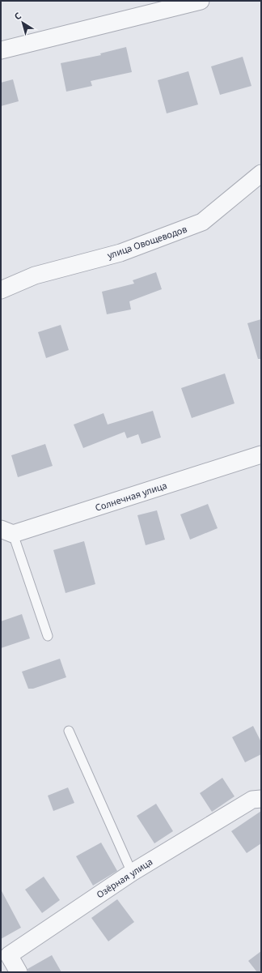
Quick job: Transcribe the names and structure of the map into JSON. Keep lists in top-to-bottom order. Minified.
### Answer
{"streets":{"street":["улица Овощеводов","Солнечная улица","Озёрная улица"]},"north":"top left"}
